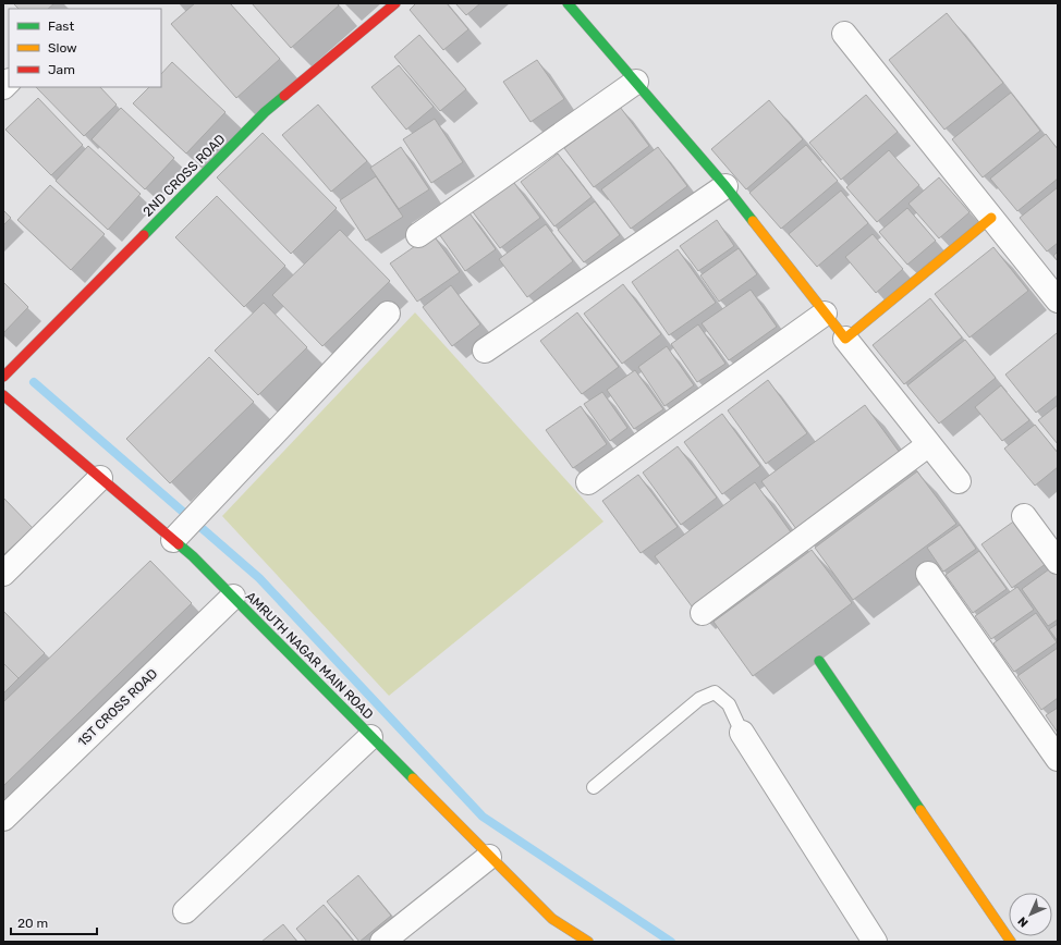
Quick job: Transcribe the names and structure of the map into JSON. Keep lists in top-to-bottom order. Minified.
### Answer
{"streets":{"street":["2ND CROSS ROAD","AMRUTH NAGAR MAIN ROAD","1ST CROSS ROAD"]},"crossings":[["AMRUTH NAGAR MAIN ROAD","1ST CROSS ROAD"]],"legend":["Fast","Slow","Jam"],"scale_bar":"20 m","north":"bottom left"}
